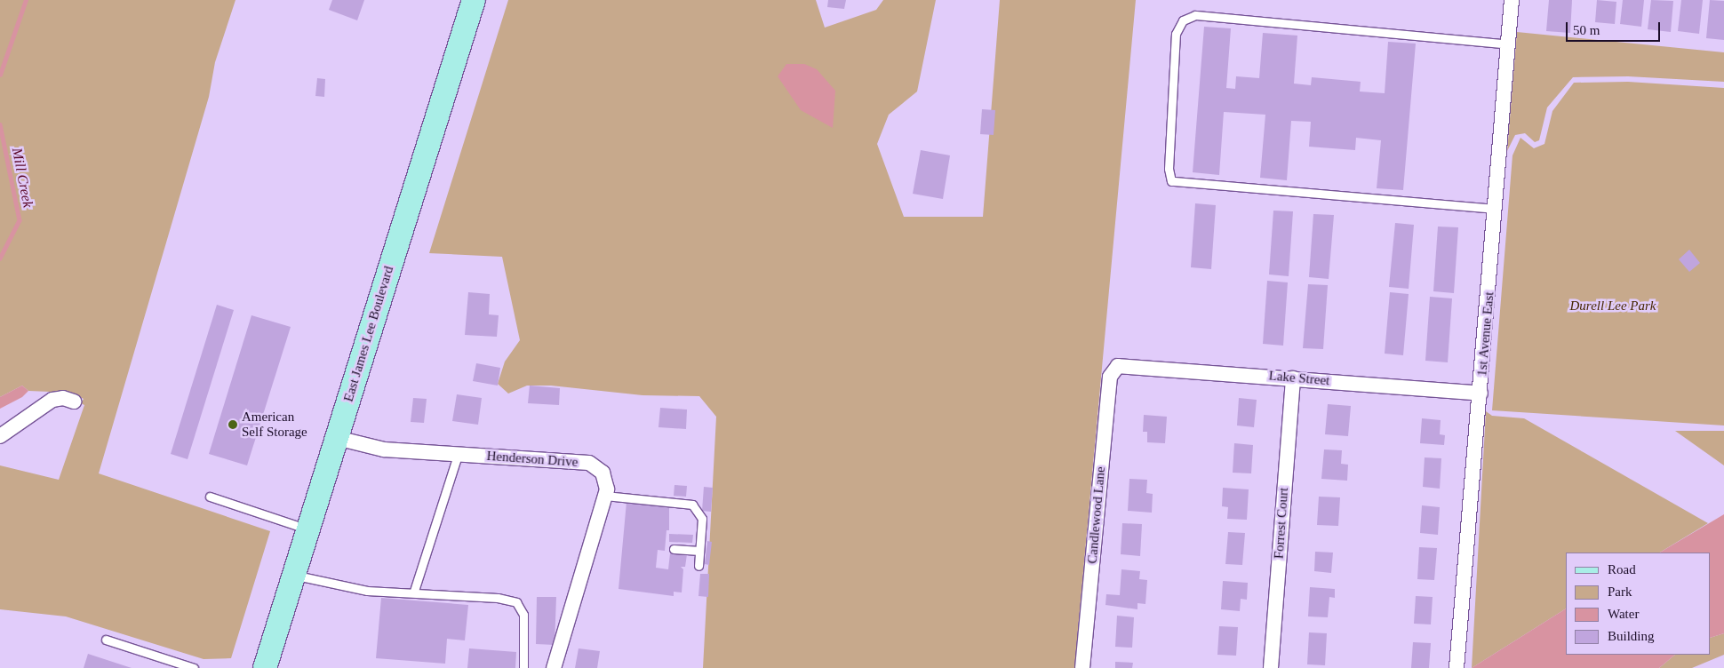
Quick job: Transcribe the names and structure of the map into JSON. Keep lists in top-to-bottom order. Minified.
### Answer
{"streets":{"main road":["East James Lee Boulevard"],"street":["1st Avenue East","Lake Street","Henderson Drive","Candlewood Lane","Forrest Court"]},"crossings":[["East James Lee Boulevard","Henderson Drive"],["1st Avenue East","Lake Street"],["Lake Street","Candlewood Lane"],["Lake Street","Forrest Court"]],"water":["Mill Creek"],"parks":["Durell Lee Park"],"places":["American Self Storage"],"legend":["Road","Park","Water","Building"],"scale_bar":"50 m"}
